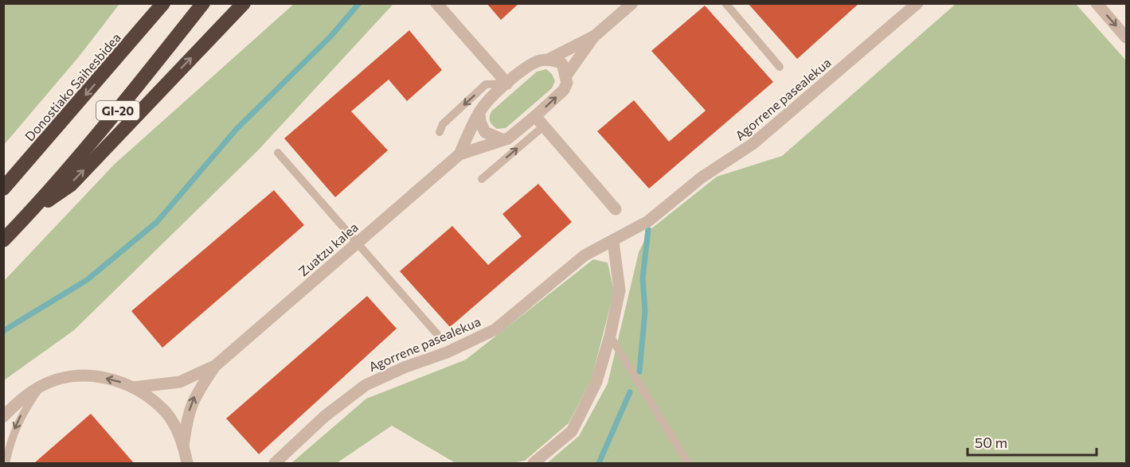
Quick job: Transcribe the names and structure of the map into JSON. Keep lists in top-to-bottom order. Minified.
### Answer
{"streets":{"highway":["Donostiako Saihesbidea","GI-20"],"street":["Agorrene pasealekua","Zuatzu kalea"]},"scale_bar":"50 m"}
